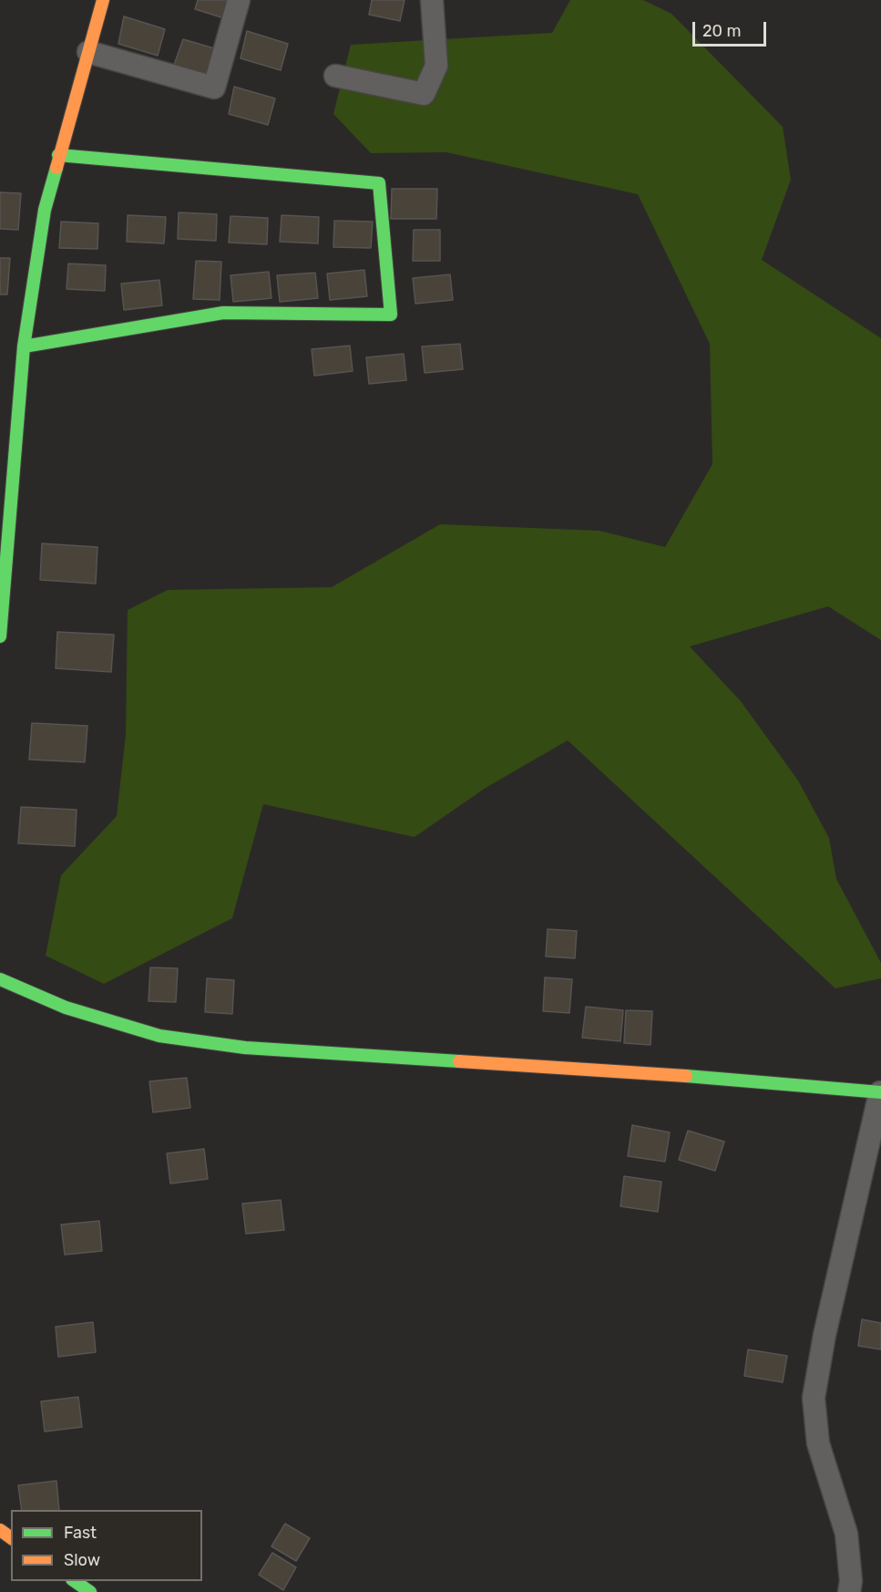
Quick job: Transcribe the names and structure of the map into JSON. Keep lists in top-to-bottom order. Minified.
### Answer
{"legend":["Fast","Slow"],"scale_bar":"20 m"}
